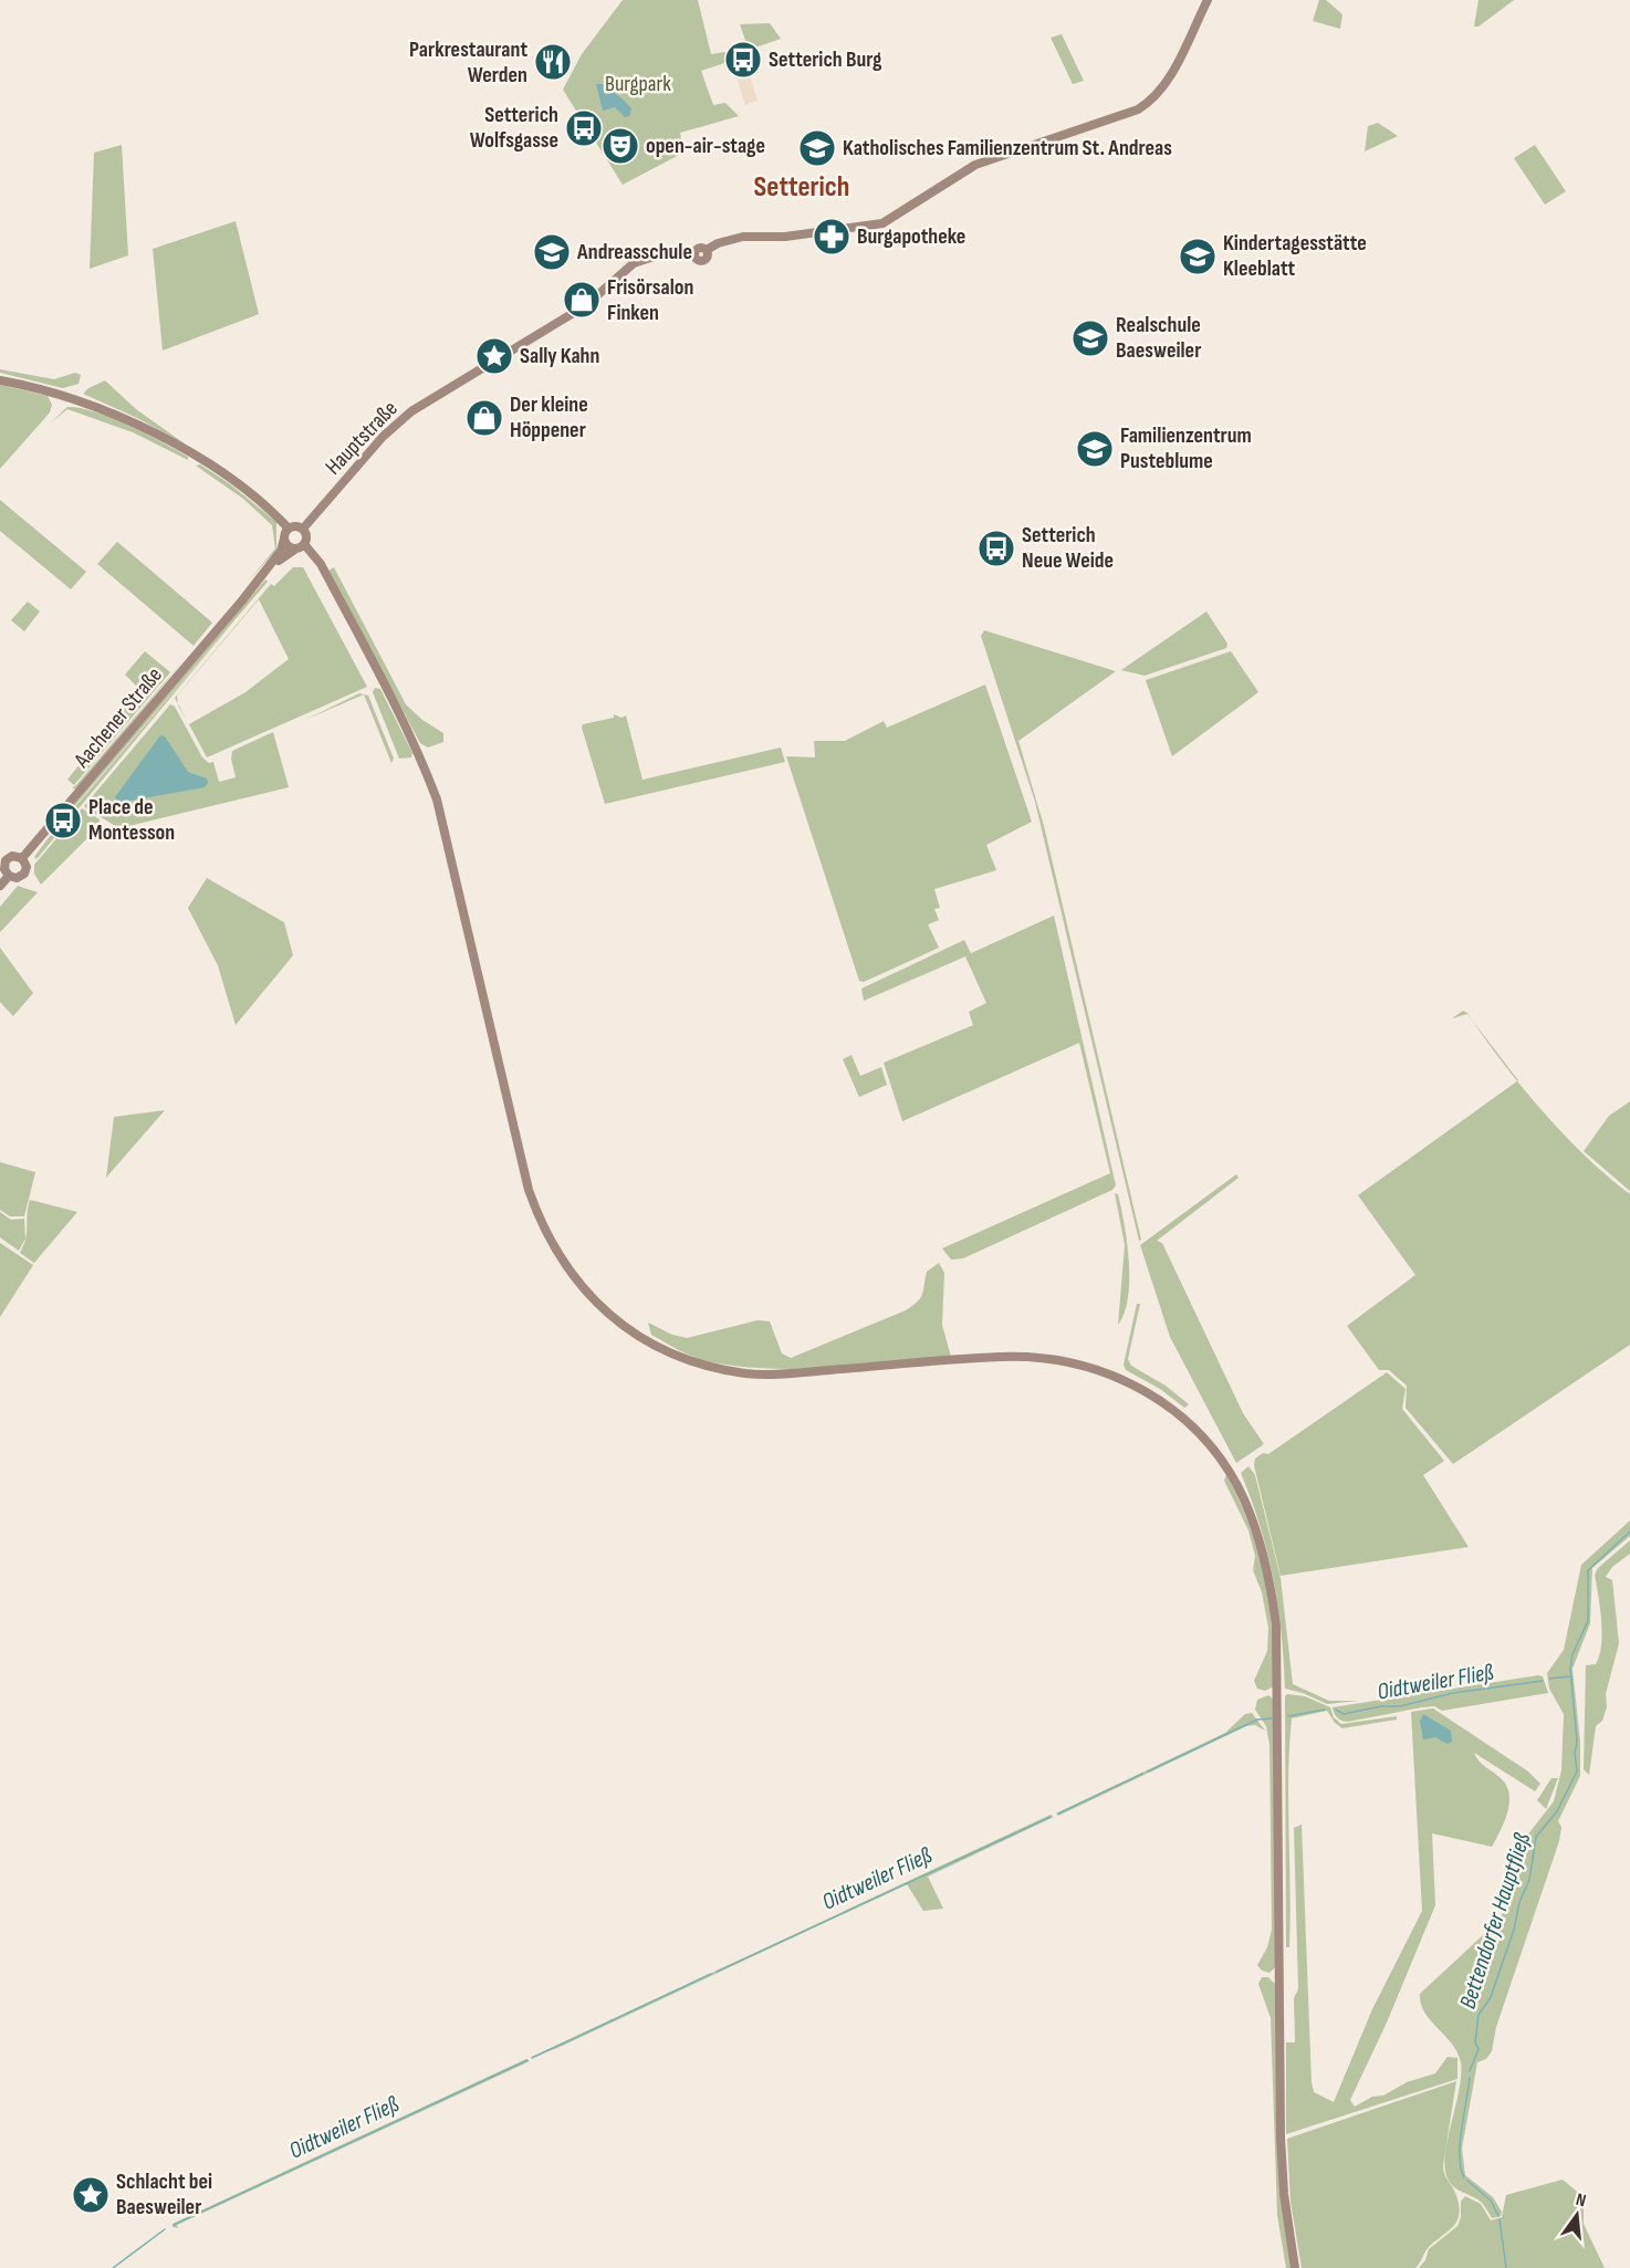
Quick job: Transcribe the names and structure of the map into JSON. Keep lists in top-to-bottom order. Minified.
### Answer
{"streets":{"main road":["Hauptstraße","Aachener Straße"]},"crossings":[["Hauptstraße","Aachener Straße"]],"districts":["Setterich"],"water":["Oidtweiler Fließ","Bettendorfer Hauptfließ"],"parks":["Burgpark"],"places":{"bus stop":["Setterich Burg","Setterich Wolfsgasse","Setterich Neue Weide","Place de Montesson"],"restaurant":["Parkrestaurant Werden"],"theatre":["open-air-stage"],"school or university":["Katholisches Familienzentrum St. Andreas","Andreasschule","Kindertagesstätte Kleeblatt","Realschule Baesweiler","Familienzentrum Pusteblume"],"pharmacy":["Burgapotheke"],"shop":["Frisörsalon Finken","Der kleine Höppener"],"place":["Sally Kahn","Schlacht bei Baesweiler"]},"north":"top"}
